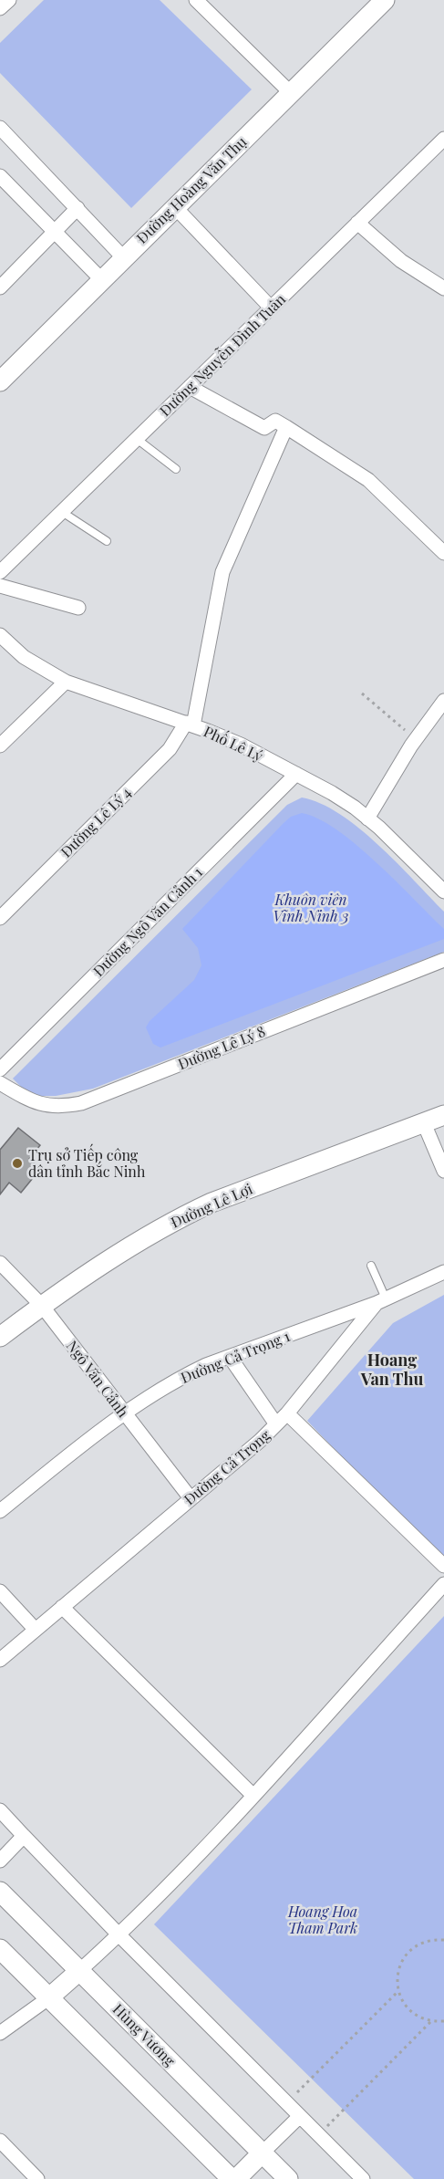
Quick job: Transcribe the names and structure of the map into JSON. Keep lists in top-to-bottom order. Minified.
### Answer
{"streets":{"main road":["Đường Hoàng Văn Thụ","Đường Lê Lợi","Hùng Vương"],"street":["Đường Nguyễn Đình Tuân","Phố Lê Lý","Đường Lê Lý 4","Đường Ngô Văn Cảnh 1","Đường Lê Lý 8","Đường Cả Trọng 1","Ngô Văn Cảnh","Đường Cả Trọng"]},"crossings":[["Phố Lê Lý","Đường Lê Lý 4"],["Phố Lê Lý","Đường Ngô Văn Cảnh 1"],["Đường Lê Lợi","Ngô Văn Cảnh"],["Đường Cả Trọng 1","Ngô Văn Cảnh"],["Đường Cả Trọng 1","Đường Cả Trọng"],["Ngô Văn Cảnh","Đường Cả Trọng"]],"districts":["Hoang Van Thu"],"parks":["Khuôn viên Vĩnh Ninh 3","Hoang Hoa Tham Park"],"places":["Trụ sở Tiếp công dân tỉnh Bắc Ninh"]}
